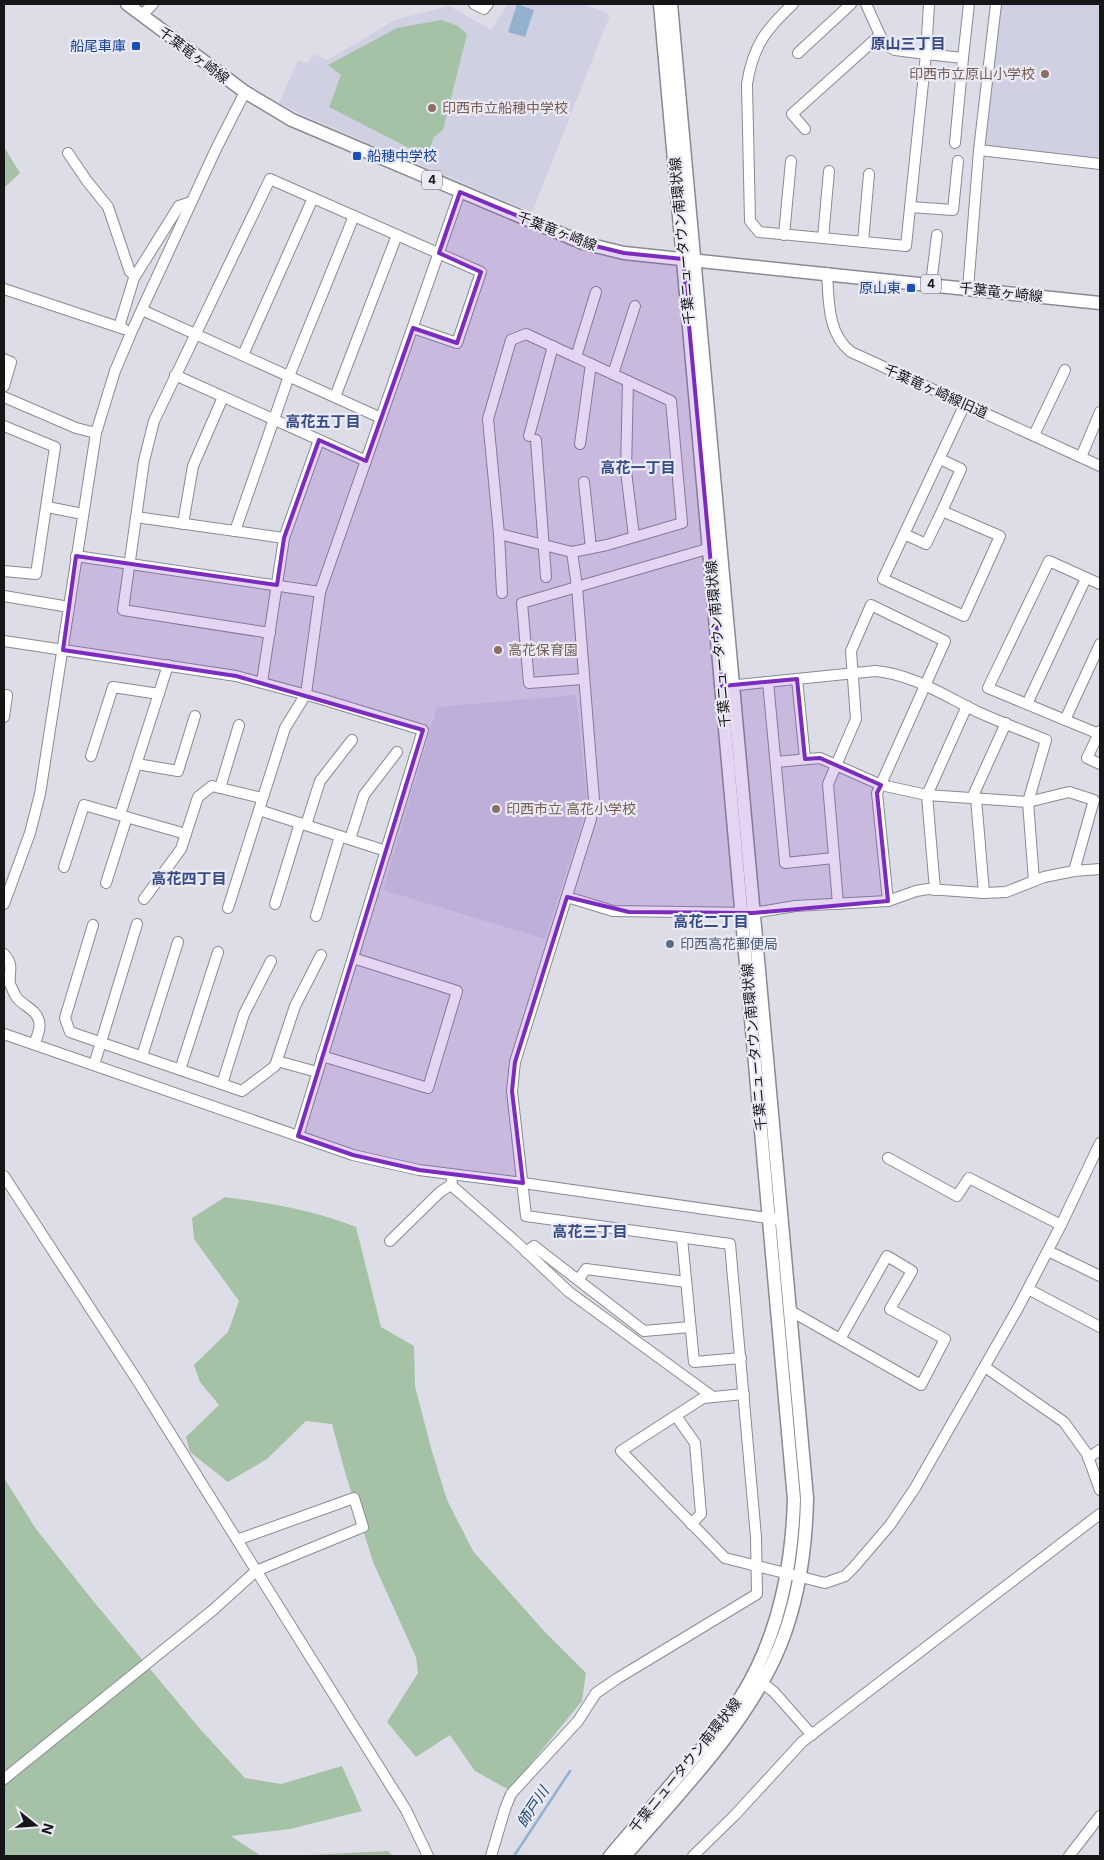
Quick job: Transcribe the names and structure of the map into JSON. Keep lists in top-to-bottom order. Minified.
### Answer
{"streets":{"main road":["千葉竜ヶ崎線","4","千葉ニュータウン南環状線"],"street":["千葉竜ヶ崎線旧道"]},"crossings":[["千葉竜ヶ崎線","千葉ニュータウン南環状線"],["千葉竜ヶ崎線","千葉竜ヶ崎線旧道"]],"districts":["原山三丁目","高花五丁目","高花一丁目","高花四丁目","高花二丁目","高花三丁目"],"water":["師戸川"],"places":{"transit":["船尾車庫","船穂中学校","原山東"],"other":["印西市立原山小学校","印西市立船穂中学校","高花保育園","印西市立 高花小学校","印西高花郵便局"]},"north":"right"}
